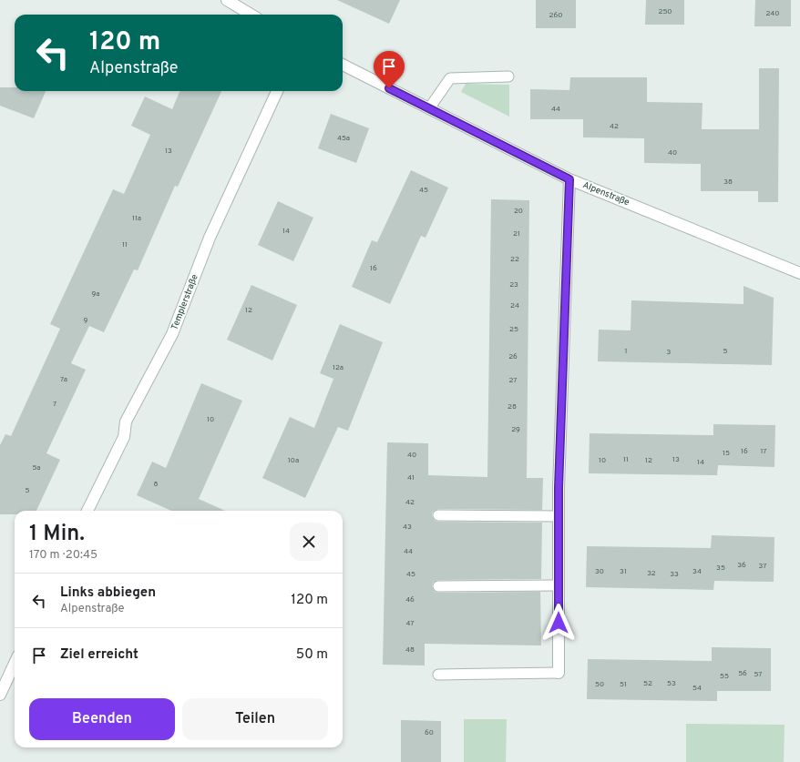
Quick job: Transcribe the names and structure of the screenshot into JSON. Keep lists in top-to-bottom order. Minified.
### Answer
{"streets":{"street":["Alpenstraße","Templerstraße"]},"house_numbers":["250","240","260","44","42","45a","13","40","38","45","20","11a","14","21","11","22","16","23","9a","24","12","9","25","1","5","3","26","12a","7a","27","7","28","10","29","16","17","15","40","11","13","10a","10","12","14","5a","41","8","5","42","43","44","36","37","35","30","31","34","32","45","33","46","47","48","56","57","55","52","53","50","51","54","60"],"page":{"turn":["120 m","Alpenstraße"],"heading":["1 Min.","170 m · 20:45"],"list":[{"name":"Links abbiegen","note":"Alpenstraße","value":"120 m"},{"name":"Ziel erreicht","value":"50 m"}],"buttons":["Beenden","Teilen"]}}
